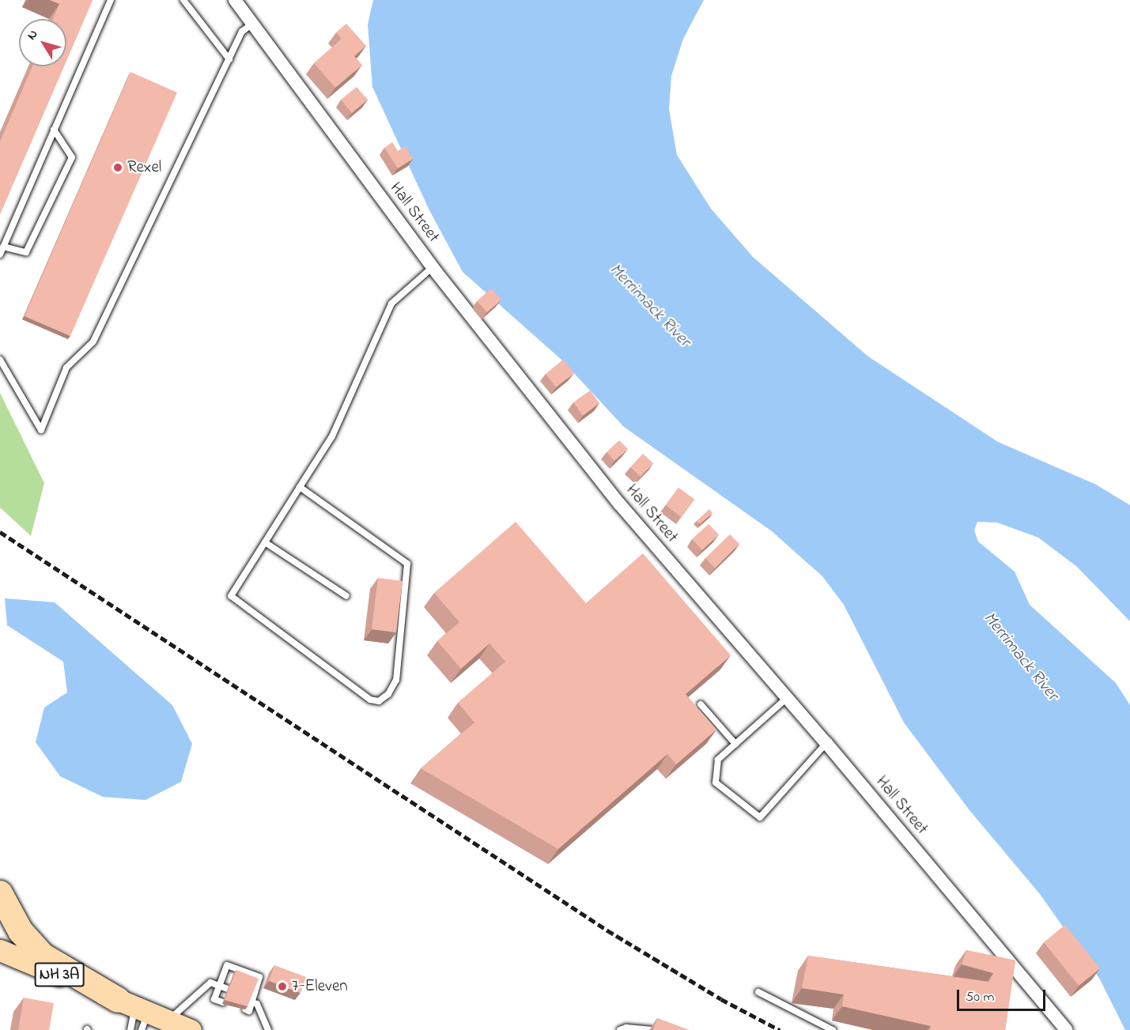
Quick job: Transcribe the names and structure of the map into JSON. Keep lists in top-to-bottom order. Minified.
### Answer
{"streets":{"main road":["NH 3A"],"street":["Hall Street"]},"water":["Merrimack River"],"places":["Rexel","7-Eleven"],"scale_bar":"50 m","north":"top left"}
